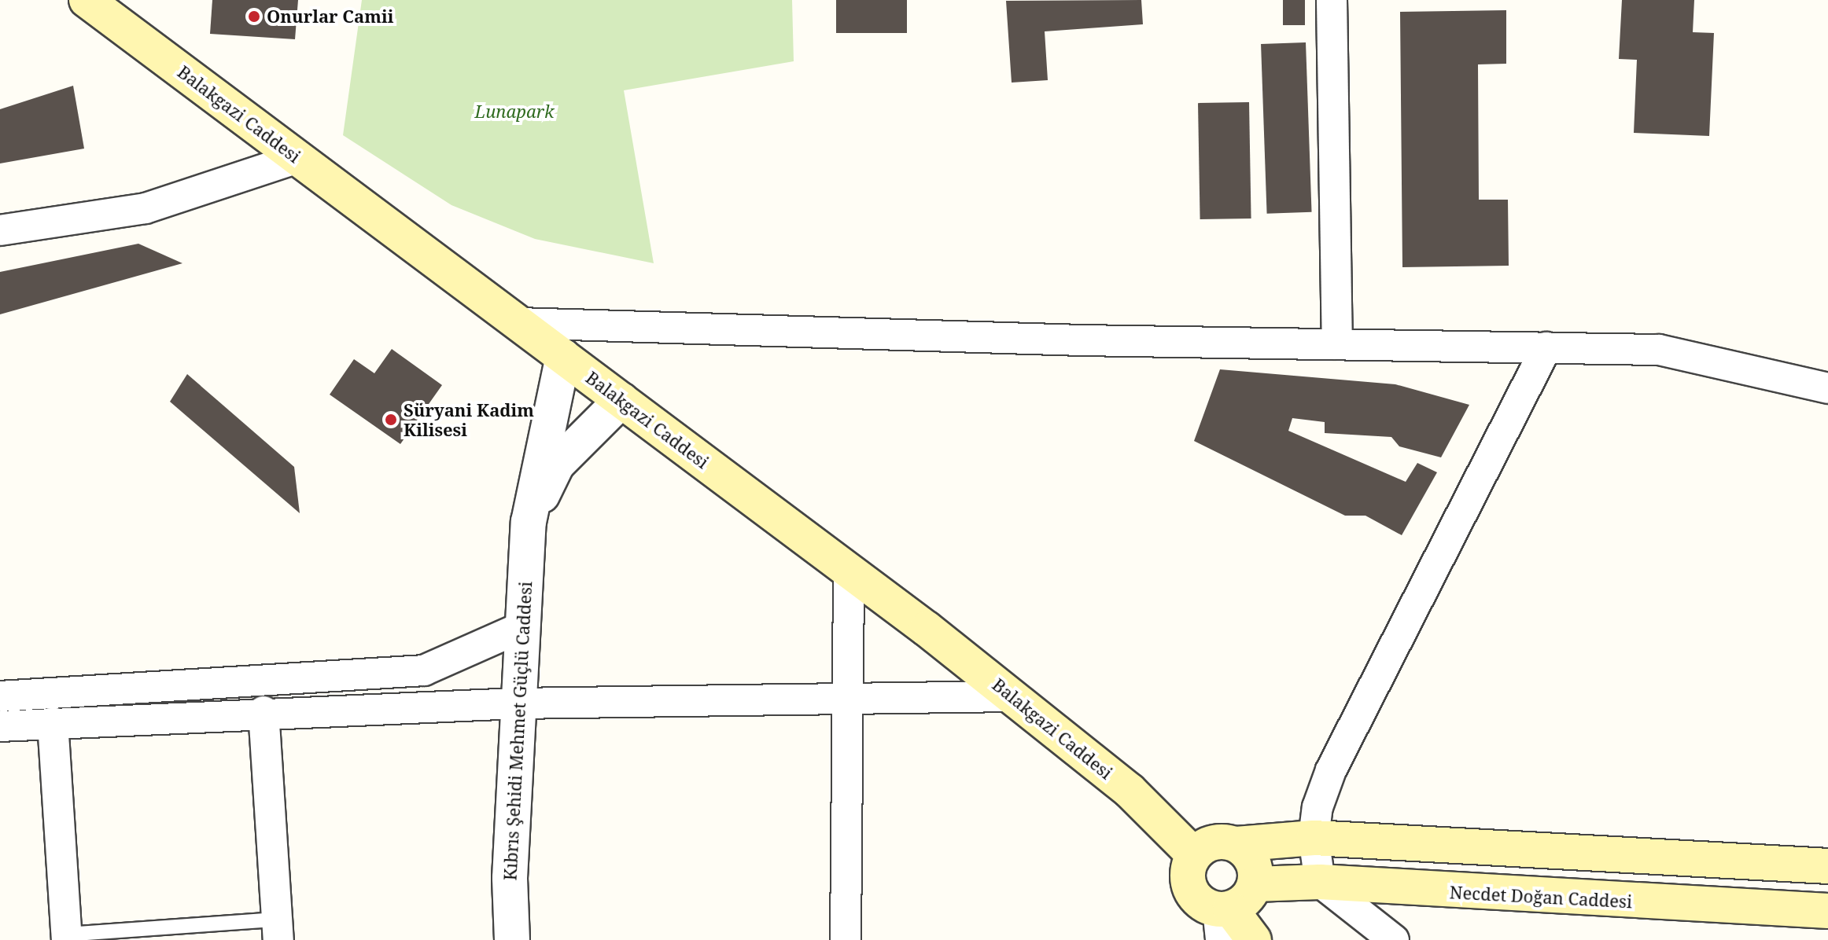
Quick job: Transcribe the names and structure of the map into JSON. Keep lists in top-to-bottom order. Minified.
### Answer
{"streets":{"main road":["Balakgazi Caddesi","Necdet Doğan Caddesi"],"street":["Kıbrıs Şehidi Mehmet Güçlü Caddesi"]},"crossings":[["Balakgazi Caddesi","Necdet Doğan Caddesi"]],"parks":["Lunapark"],"places":["Onurlar Camii","Süryani Kadim Kilisesi"]}
